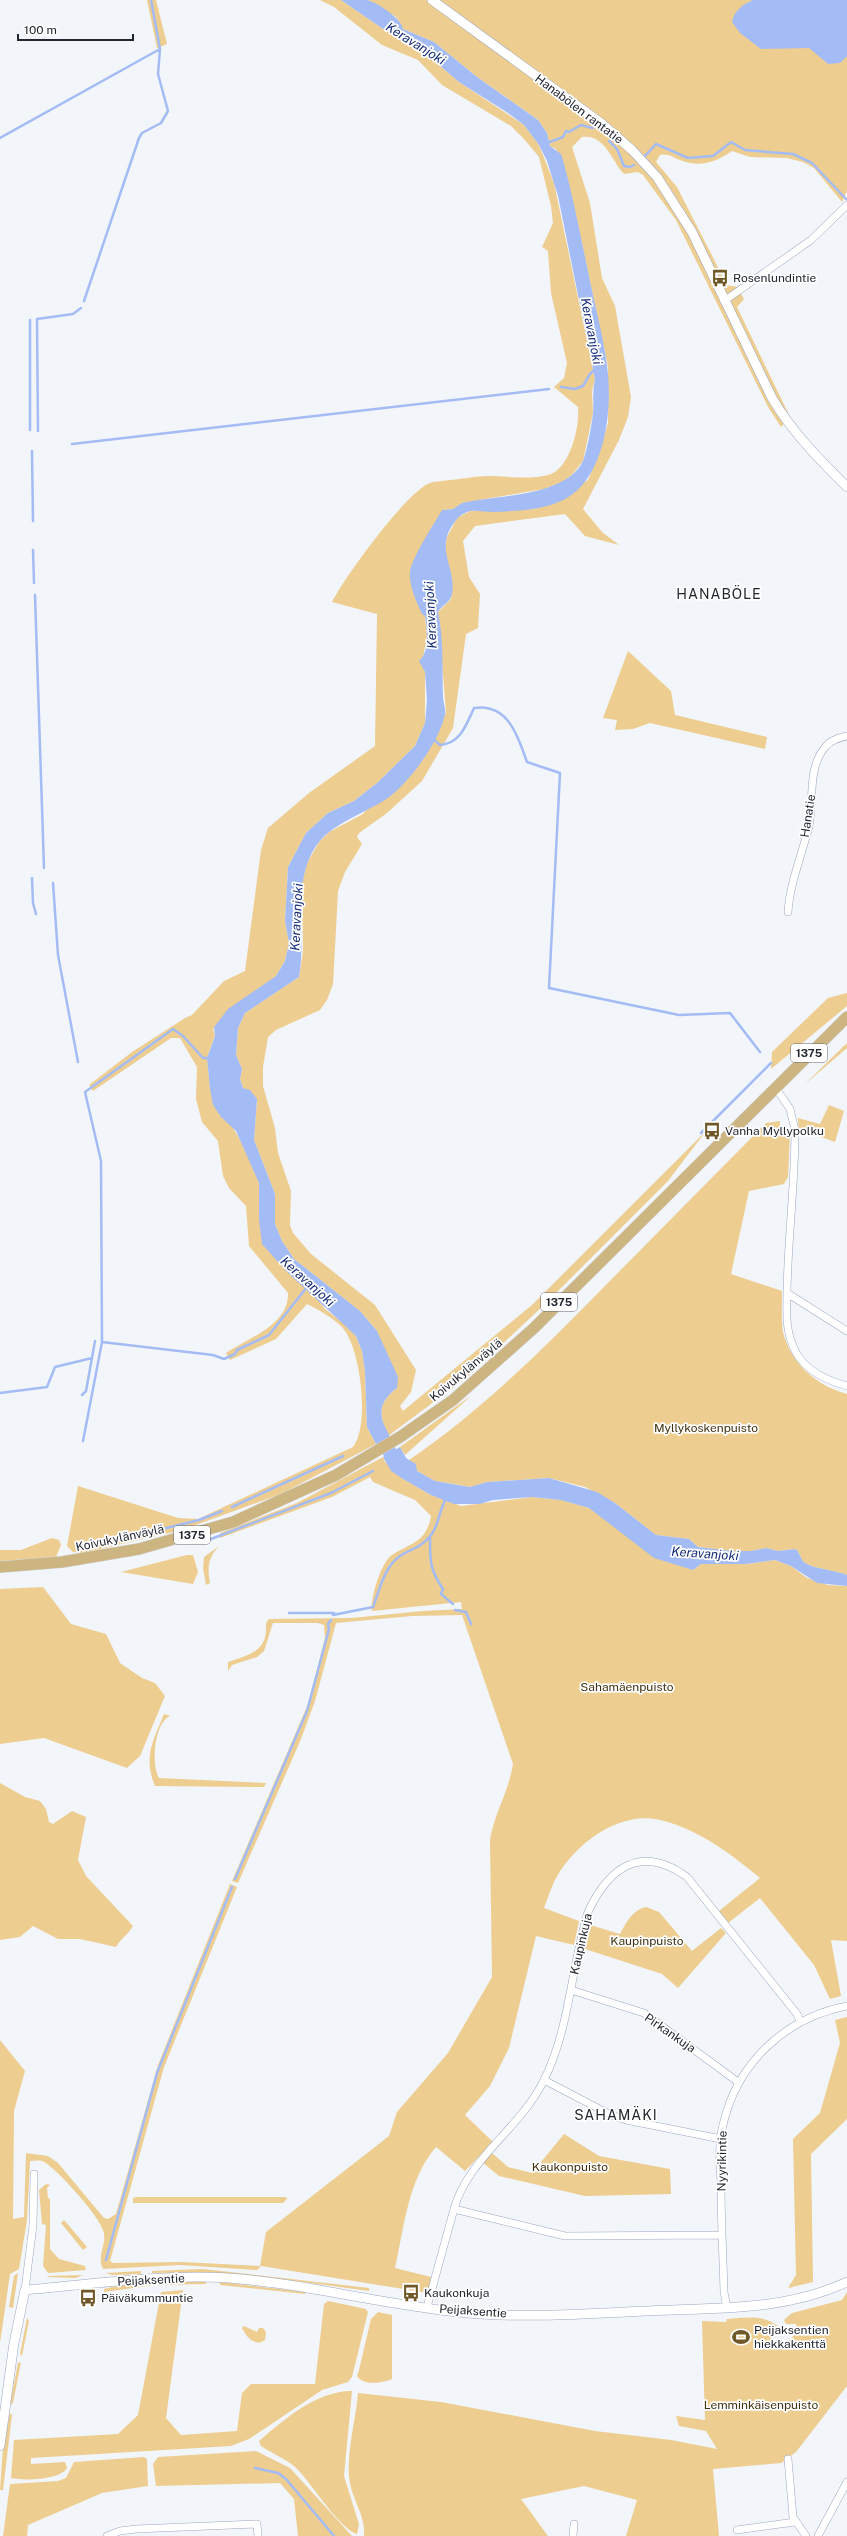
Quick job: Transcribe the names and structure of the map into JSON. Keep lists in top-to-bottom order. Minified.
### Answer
{"streets":{"main road":["1375","Koivukylänväylä"],"street":["Hanabölen rantatie","Hanatie","Kaupinkuja","Pirkankuja","Nyyrikintie","Peijaksentie"]},"crossings":[["Kaupinkuja","Pirkankuja"],["Kaupinkuja","Nyyrikintie"],["Pirkankuja","Nyyrikintie"],["Nyyrikintie","Peijaksentie"]],"districts":["HANABÖLE","SAHAMÄKI"],"water":["Keravanjoki"],"parks":["Myllykoskenpuisto","Sahamäenpuisto","Kaupinpuisto","Kaukonpuisto","Lemminkäisenpuisto"],"places":{"bus stop":["Rosenlundintie","Vanha Myllypolku","Kaukonkuja","Päiväkummuntie"],"sports":["Peijaksentien hiekkakenttä"]},"scale_bar":"100 m"}
